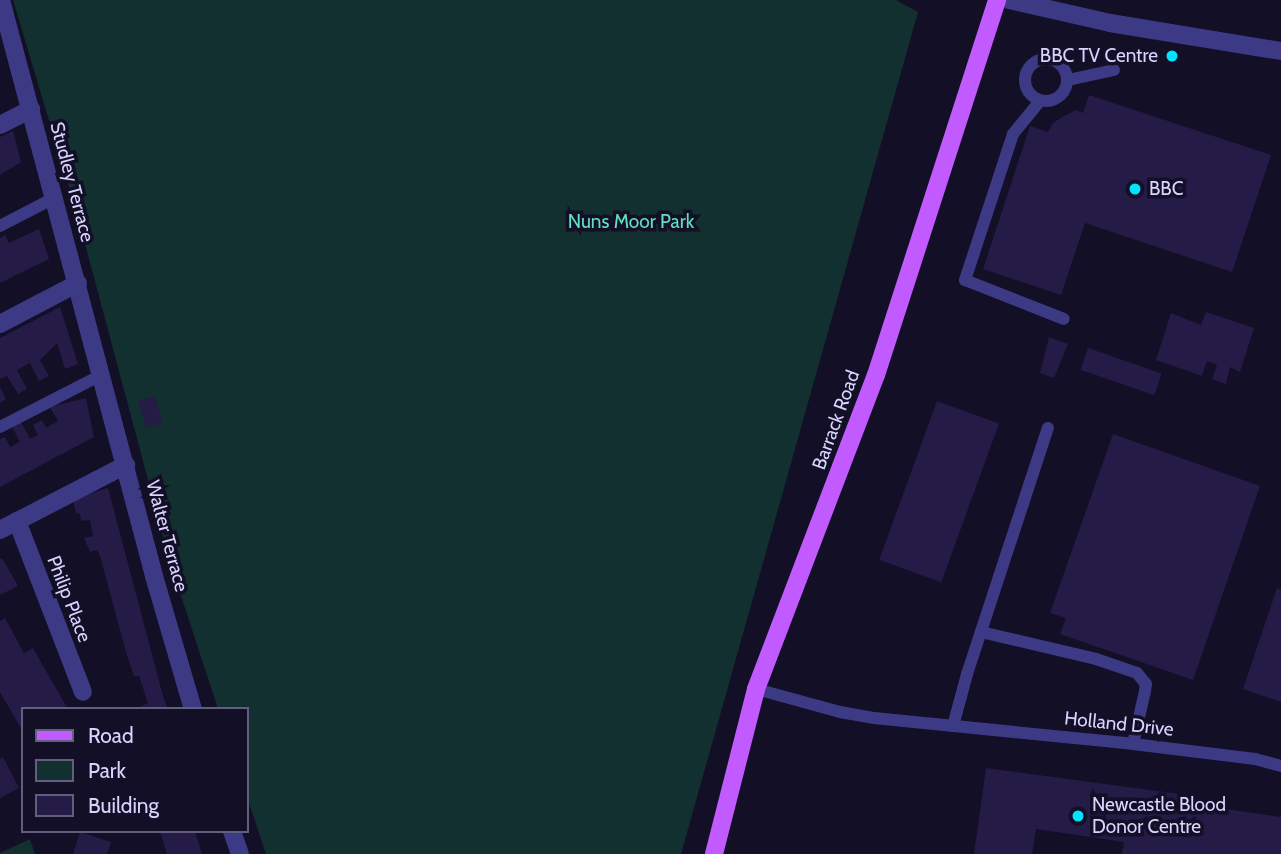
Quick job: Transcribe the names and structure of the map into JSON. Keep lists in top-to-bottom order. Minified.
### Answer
{"streets":{"main road":["Barrack Road"],"street":["Studley Terrace","Walter Terrace","Philip Place"],"lane":["Holland Drive"]},"crossings":[["Studley Terrace","Walter Terrace"],["Barrack Road","Holland Drive"]],"parks":["Nuns Moor Park"],"places":["BBC TV Centre","BBC","Newcastle Blood Donor Centre"],"legend":["Road","Park","Building"]}
